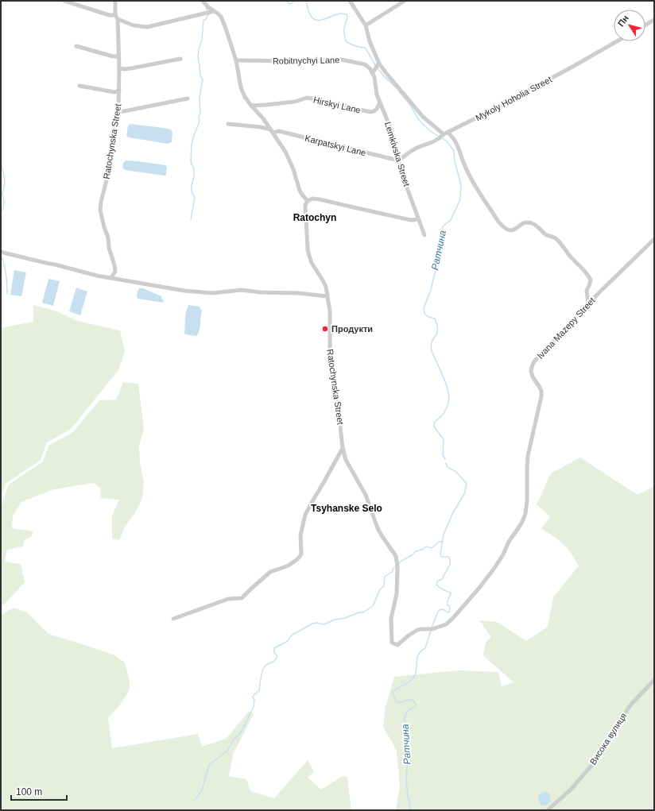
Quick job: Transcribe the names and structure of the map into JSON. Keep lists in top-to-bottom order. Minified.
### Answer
{"streets":{"street":["Robitnychyi Lane","Mykoly Hoholia Street","Hirskyi Lane","Ratochynska Street","Karpatskyi Lane","Lemkivska Street","Ivana Mazepy Street","Висока вулиця"]},"crossings":[["Robitnychyi Lane","Lemkivska Street"],["Mykoly Hoholia Street","Karpatskyi Lane"],["Mykoly Hoholia Street","Lemkivska Street"],["Hirskyi Lane","Lemkivska Street"],["Ratochynska Street","Ivana Mazepy Street"],["Karpatskyi Lane","Lemkivska Street"]],"districts":["Ratochyn","Tsyhanske Selo"],"water":["Ратчина"],"places":["Продукти"],"scale_bar":"100 m","north":"top left"}
